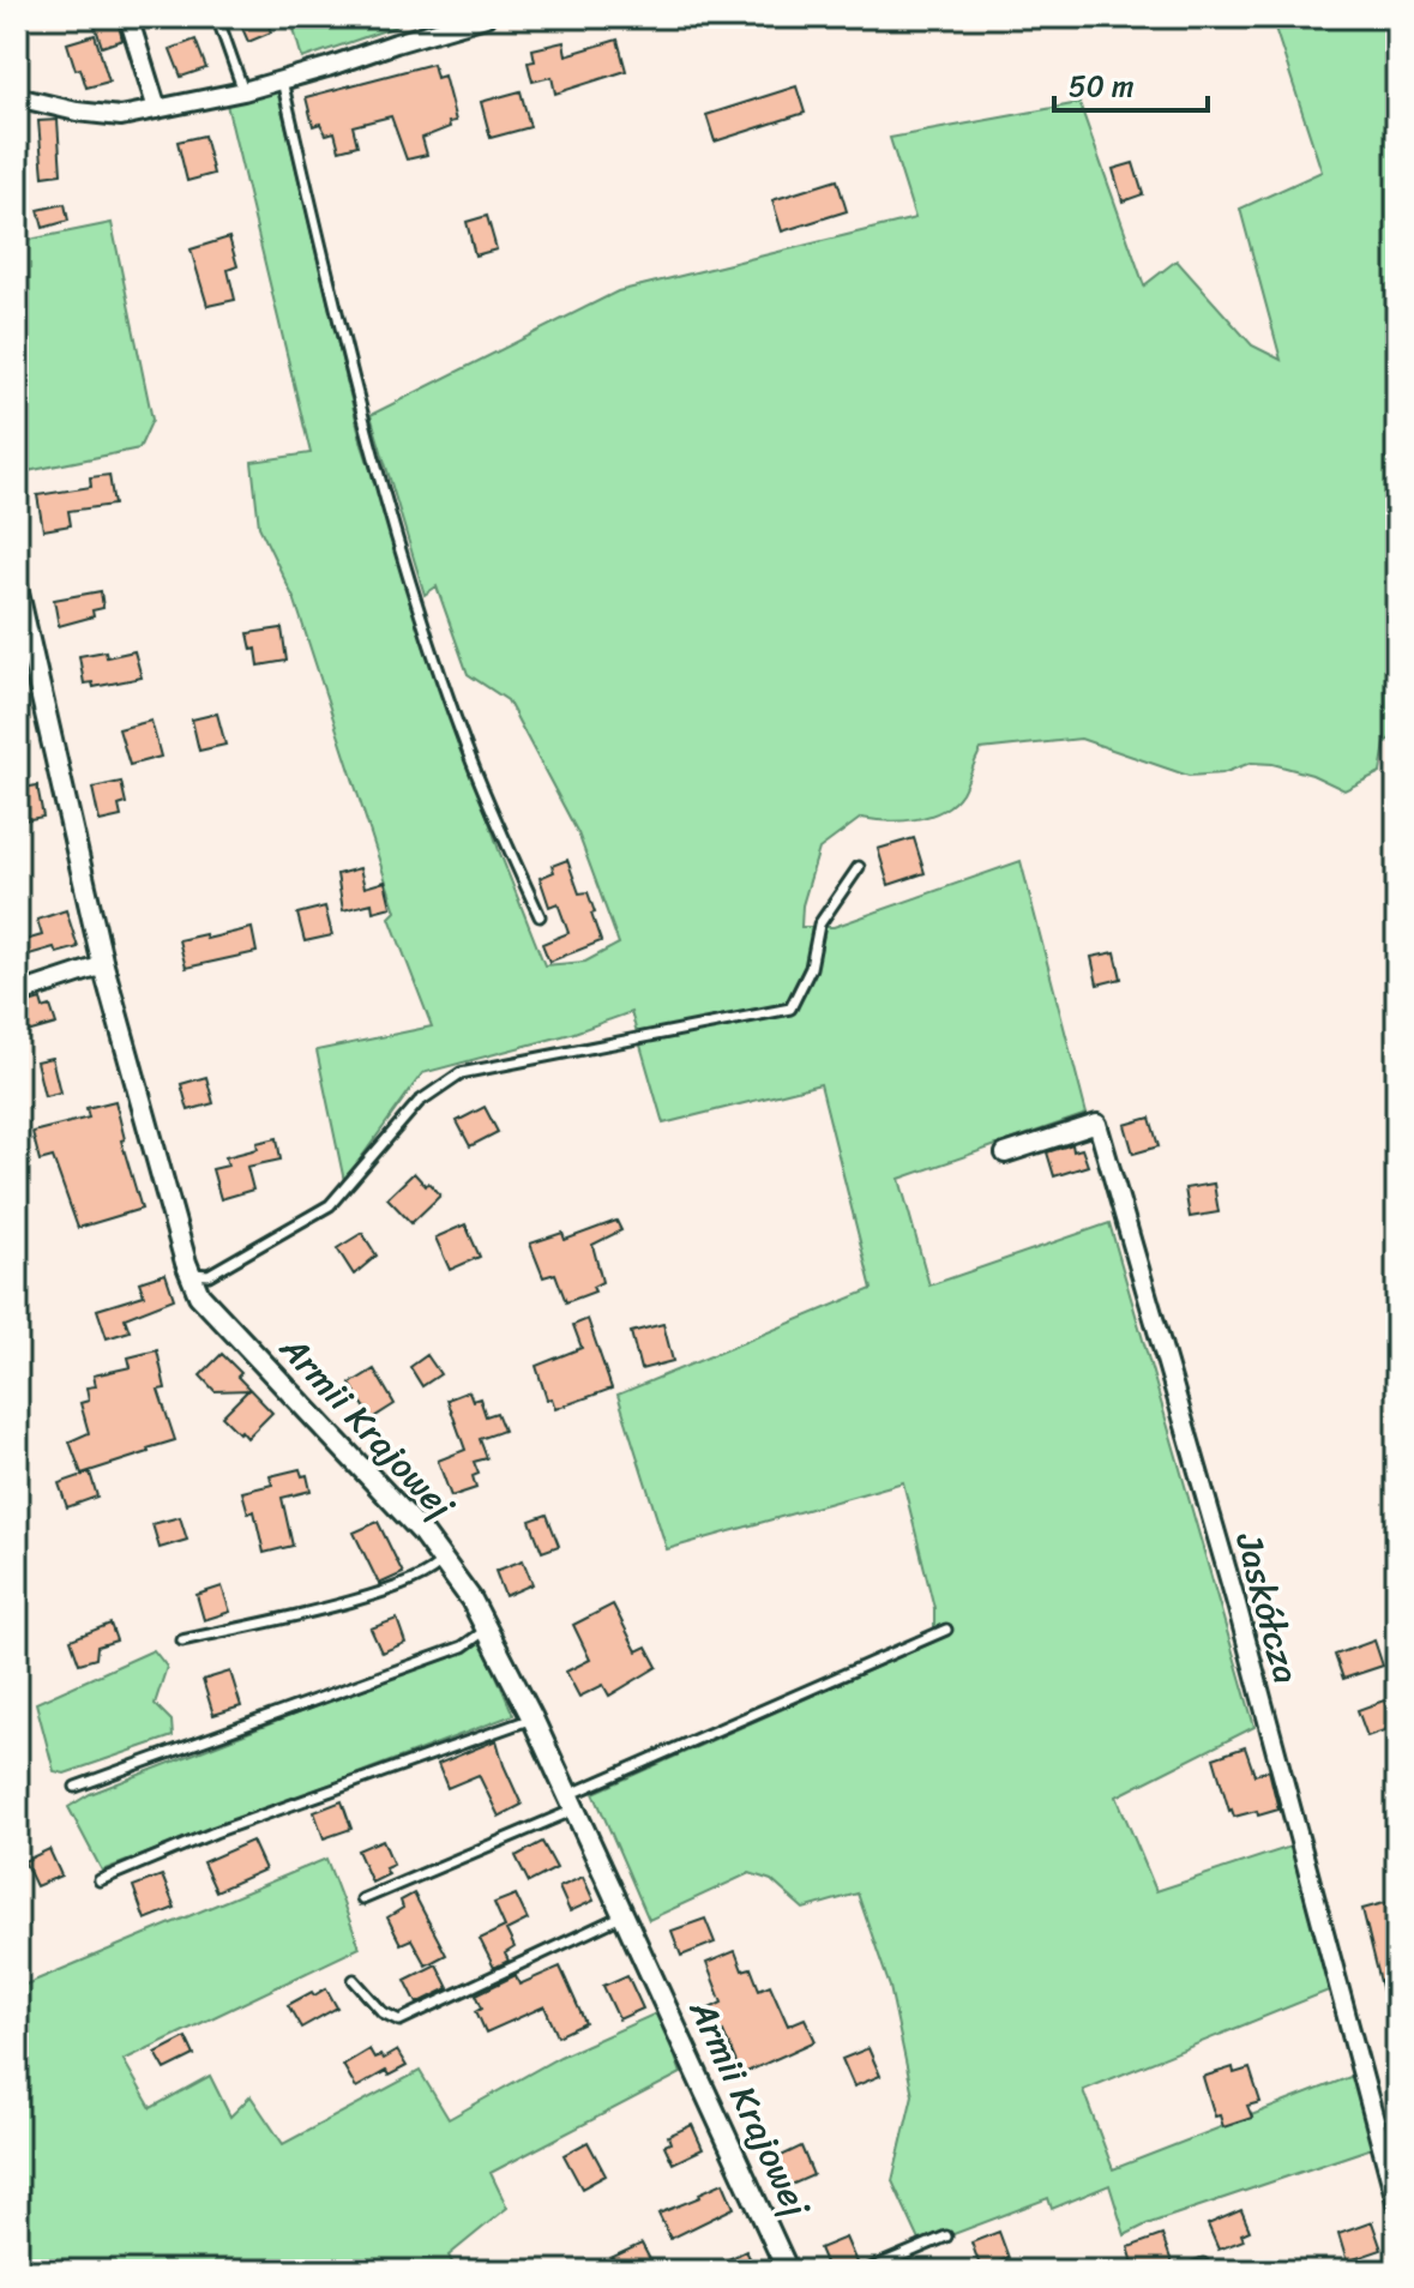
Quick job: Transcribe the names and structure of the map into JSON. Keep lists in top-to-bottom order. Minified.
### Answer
{"streets":{"street":["Armii Krajowej","Jaskółcza"]},"scale_bar":"50 m"}
